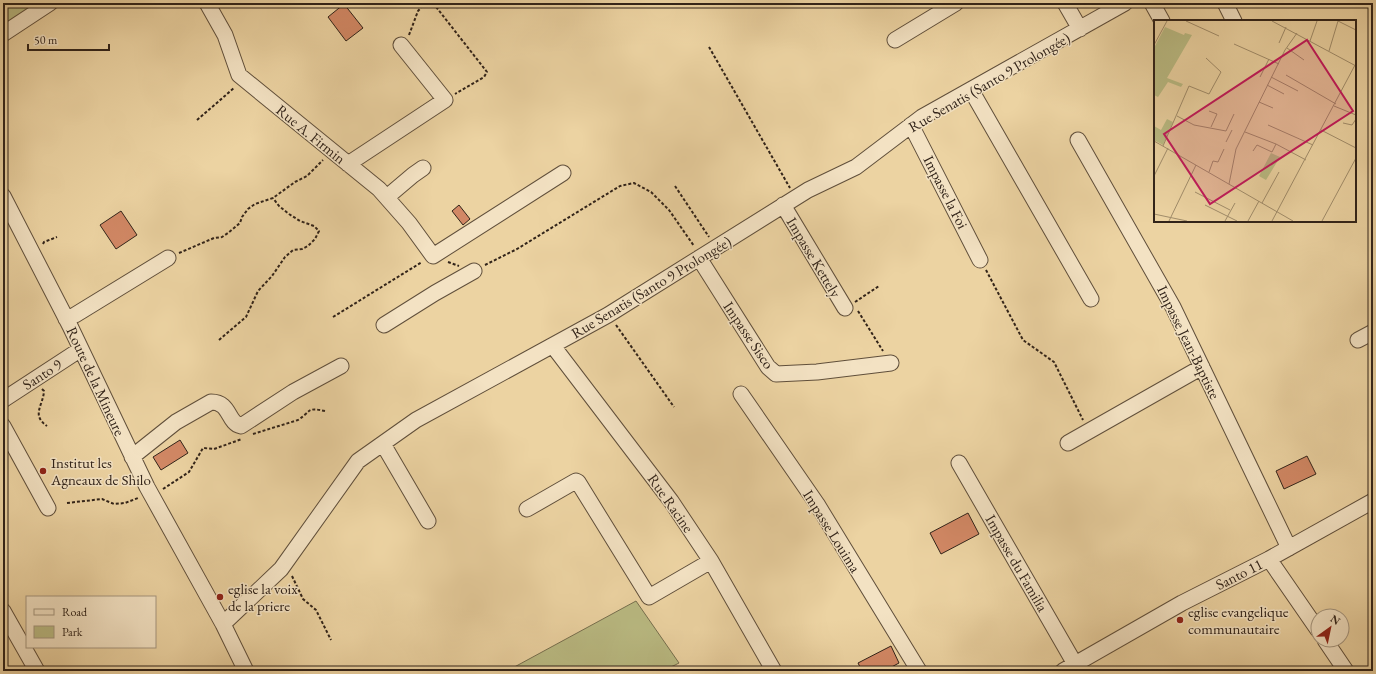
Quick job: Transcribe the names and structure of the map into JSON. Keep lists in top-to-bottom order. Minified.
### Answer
{"streets":{"street":["Rue Senatis (Santo 9 Prolongée)","Rue A. Firmin","Impasse la Foi","Impasse Kettely","Impasse Sisco","Impasse Jean-Baptiste","Santo 9","Route de la Mineure","Rue Racine","Impasse Louima","Impasse du Familia","Santo 11"]},"crossings":[["Rue Senatis (Santo 9 Prolongée)","Impasse la Foi"],["Rue Senatis (Santo 9 Prolongée)","Impasse Kettely"],["Rue Senatis (Santo 9 Prolongée)","Impasse Sisco"],["Rue Senatis (Santo 9 Prolongée)","Route de la Mineure"],["Rue Senatis (Santo 9 Prolongée)","Rue Racine"],["Impasse Jean-Baptiste","Santo 11"],["Santo 9","Route de la Mineure"],["Impasse du Familia","Santo 11"]],"places":["Institut les Agneaux de Shilo","eglise la voix de la priere","eglise evangelique communautaire"],"legend":["Road","Park"],"scale_bar":"50 m","north":"top right"}
